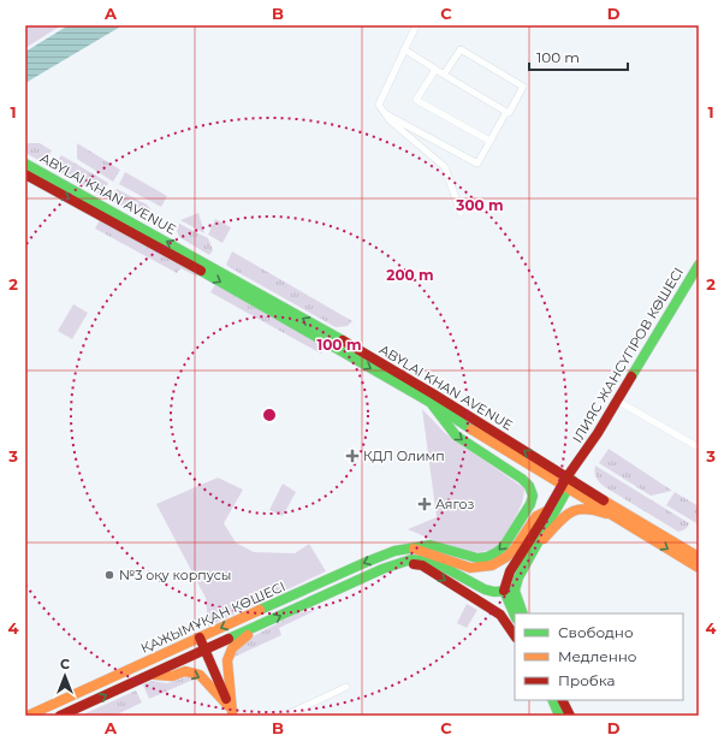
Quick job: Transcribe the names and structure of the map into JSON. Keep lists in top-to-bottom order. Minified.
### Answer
{"streets":{"main road":["ABYLAI KHAN AVENUE","ІЛИЯС ЖАНСҮГІРОВ КӨШЕСІ","ҚАЖЫМҰҚАН КӨШЕСІ"]},"crossings":[["ABYLAI KHAN AVENUE","ІЛИЯС ЖАНСҮГІРОВ КӨШЕСІ"],["ABYLAI KHAN AVENUE","ҚАЖЫМҰҚАН КӨШЕСІ"]],"places":{"health":["КДЛ Олимп","Аягоз"],"other":["№3 оқу корпусы"]},"legend":["Свободно","Медленно","Пробка"],"scale_bar":"100 m","north":"top","grid":{"columns":["A","B","C","D"],"rows":["1","2","3","4"]},"rings":["300 m","200 m","100 m"]}
